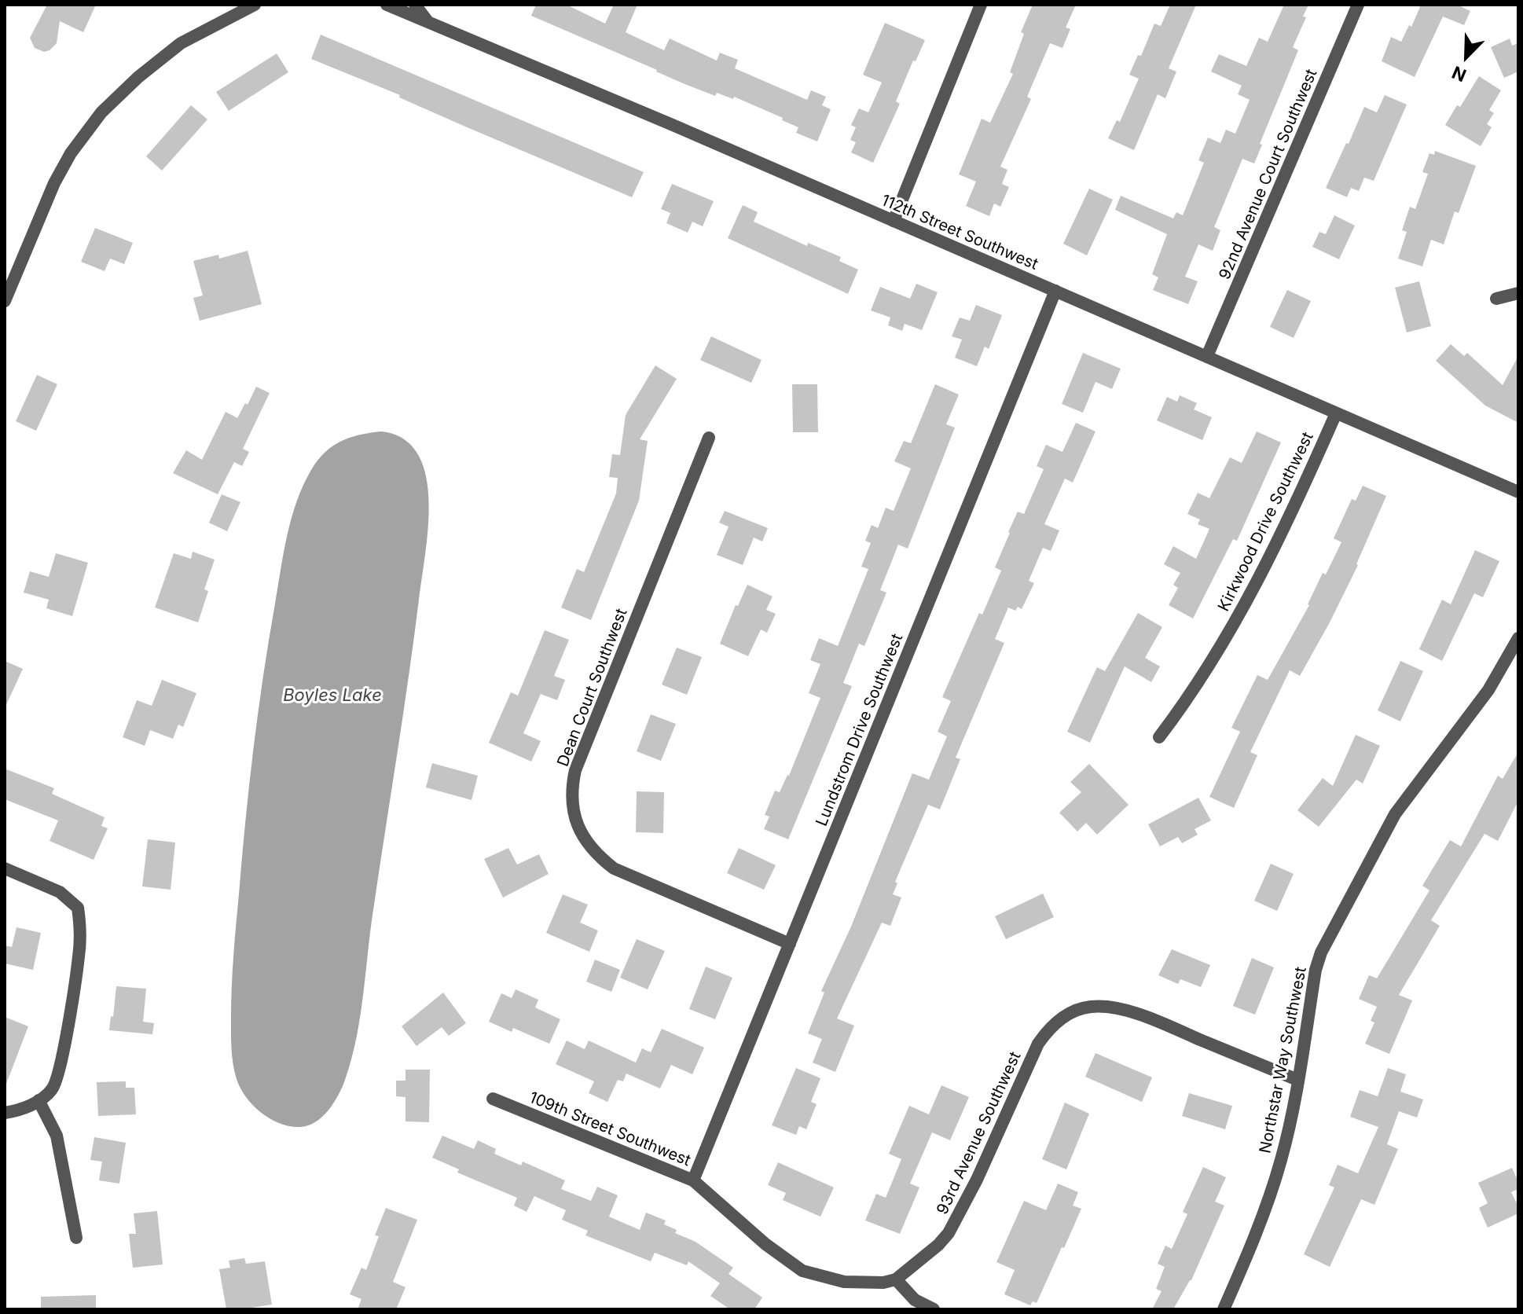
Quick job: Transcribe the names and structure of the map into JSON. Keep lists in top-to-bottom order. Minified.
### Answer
{"streets":{"street":["92nd Avenue Court Southwest","112th Street Southwest","Kirkwood Drive Southwest","Dean Court Southwest","Lundstrom Drive Southwest","Northstar Way Southwest","109th Street Southwest","93rd Avenue Southwest"]},"crossings":[["92nd Avenue Court Southwest","112th Street Southwest"],["112th Street Southwest","Kirkwood Drive Southwest"],["112th Street Southwest","Lundstrom Drive Southwest"],["Dean Court Southwest","Lundstrom Drive Southwest"],["Lundstrom Drive Southwest","109th Street Southwest"],["Northstar Way Southwest","93rd Avenue Southwest"],["109th Street Southwest","93rd Avenue Southwest"]],"water":["Boyles Lake"],"north":"bottom left"}
